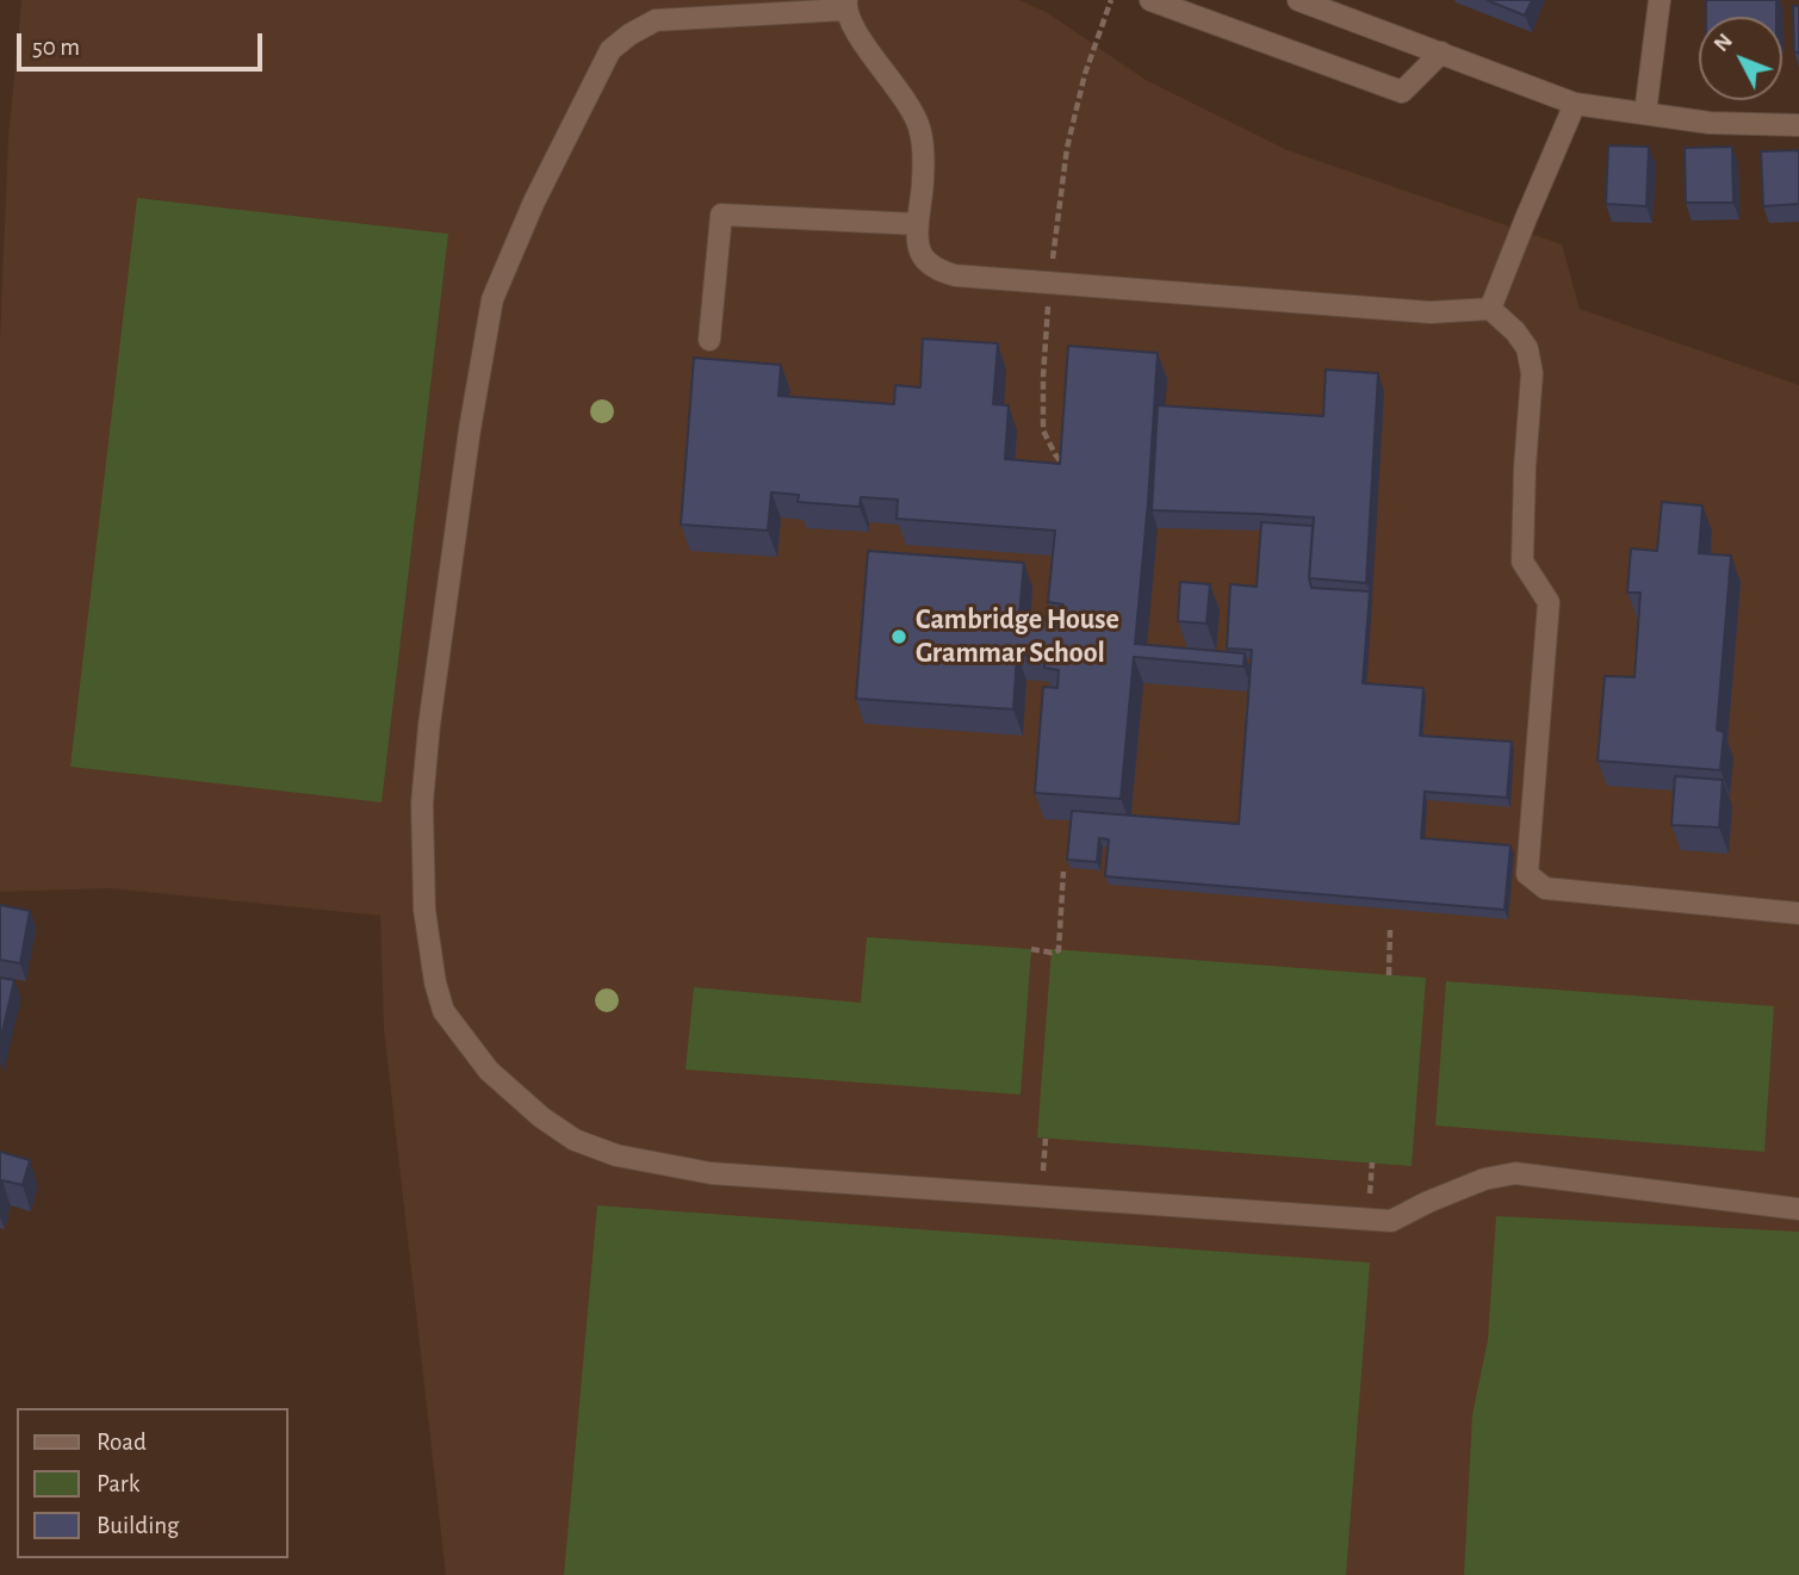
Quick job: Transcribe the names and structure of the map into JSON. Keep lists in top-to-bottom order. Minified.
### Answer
{"places":["Cambridge House Grammar School"],"legend":["Road","Park","Building"],"scale_bar":"50 m","north":"top left"}
